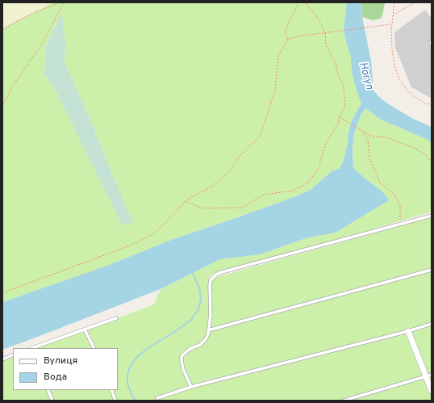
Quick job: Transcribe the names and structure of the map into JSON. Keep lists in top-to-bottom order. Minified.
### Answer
{"water":["Horyn"],"legend":["Вулиця","Вода"]}
